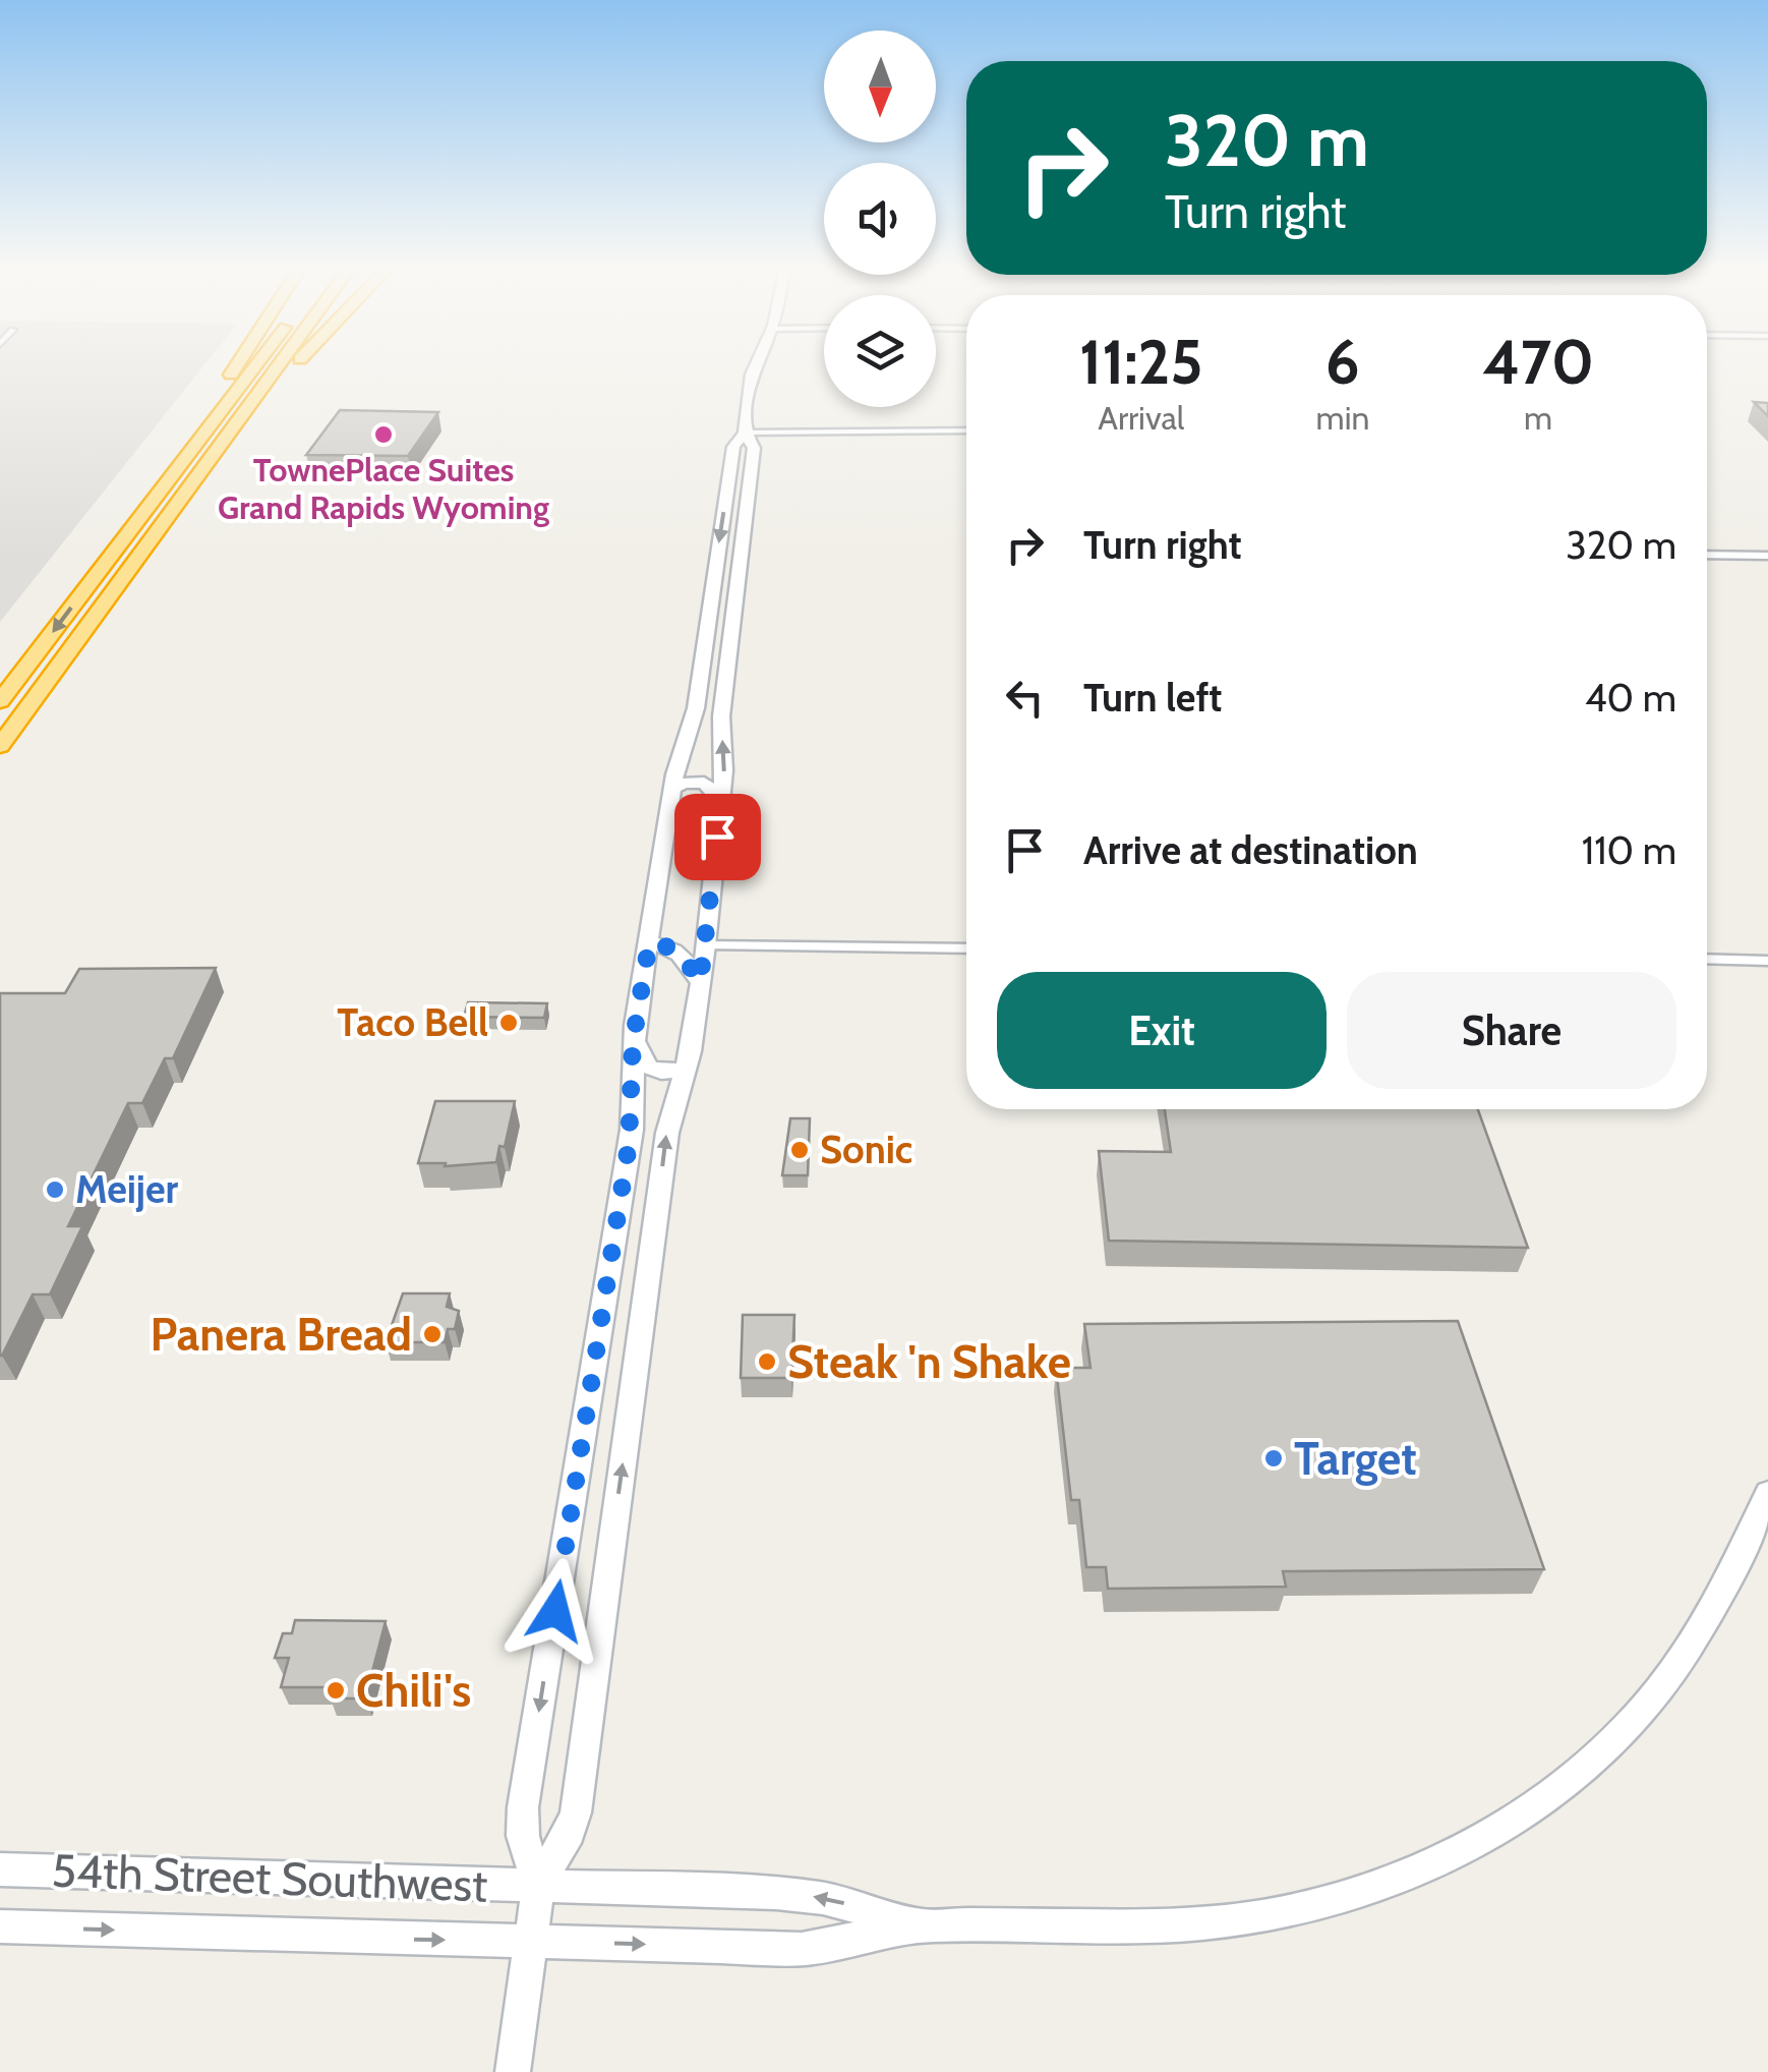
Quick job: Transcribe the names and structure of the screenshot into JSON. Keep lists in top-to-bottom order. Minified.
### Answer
{"streets":{"main road":["54th Street Southwest"]},"places":["TownePlace Suites Grand Rapids Wyoming","Taco Bell","Sonic","Meijer","Panera Bread","Steak 'n Shake","Target","Chili's"],"north":"bottom","page":{"turn":["320 m","Turn right"],"eta":["11:25","Arrival","6","min","470","m"],"list":[{"name":"Turn right","value":"320 m"},{"name":"Turn left","value":"40 m"},{"name":"Arrive at destination","value":"110 m"}],"buttons":["Exit","Share"]}}
